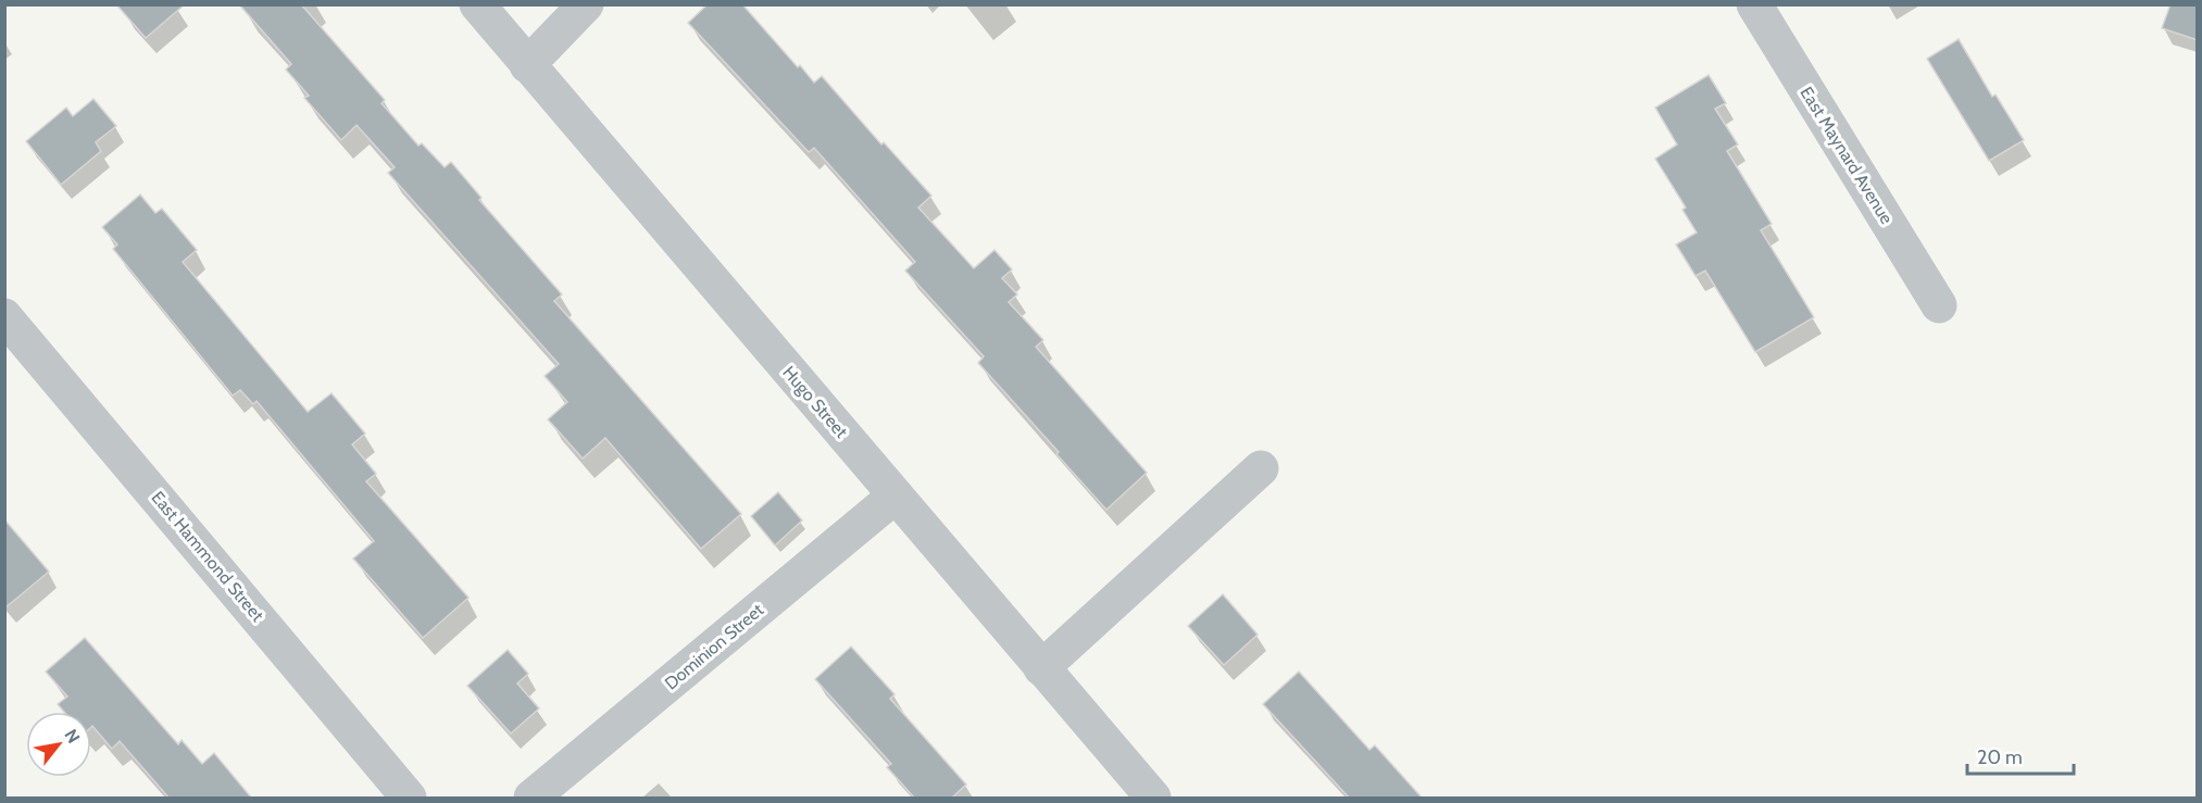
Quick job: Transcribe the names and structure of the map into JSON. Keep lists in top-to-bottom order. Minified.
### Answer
{"streets":{"street":["East Maynard Avenue","Hugo Street","East Hammond Street","Dominion Street"]},"crossings":[["Hugo Street","Dominion Street"]],"scale_bar":"20 m","north":"top right"}
